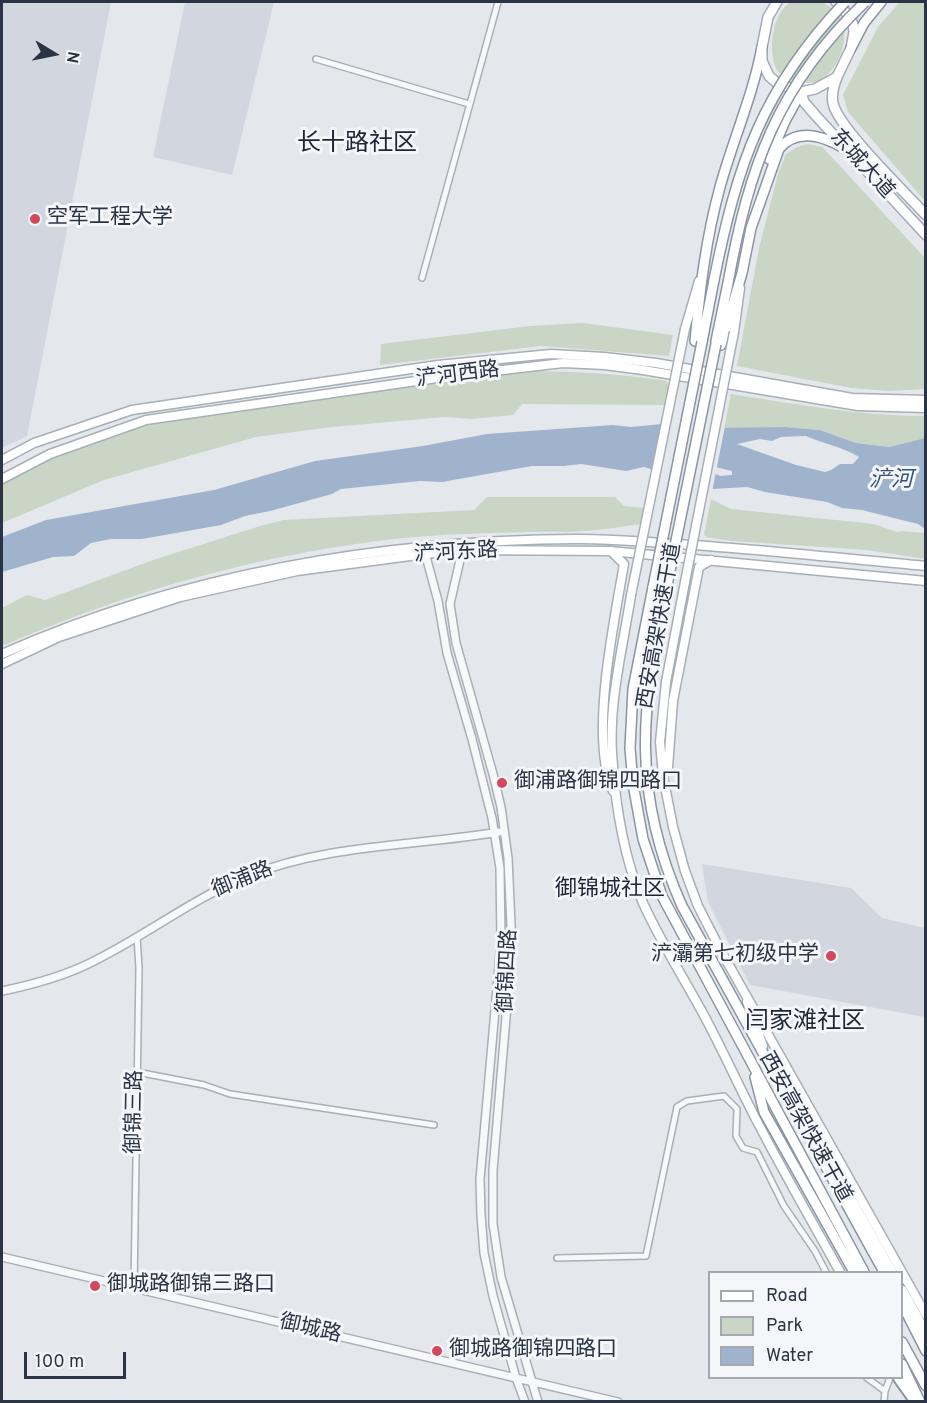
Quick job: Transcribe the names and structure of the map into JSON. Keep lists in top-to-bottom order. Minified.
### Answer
{"streets":{"main road":["东城大道","浐河西路","浐河东路","西安高架快速干道"],"street":["御浦路","御锦四路","御锦三路","御城路"]},"crossings":[["浐河东路","御锦四路"],["御浦路","御锦四路"],["御浦路","御锦三路"],["御锦四路","御城路"],["御锦三路","御城路"]],"districts":["长十路社区","御锦城社区","闫家滩社区"],"water":["浐河"],"places":["空军工程大学","御浦路御锦四路口","浐灞第七初级中学","御城路御锦三路口","御城路御锦四路口"],"legend":["Road","Park","Water"],"scale_bar":"100 m","north":"right"}
